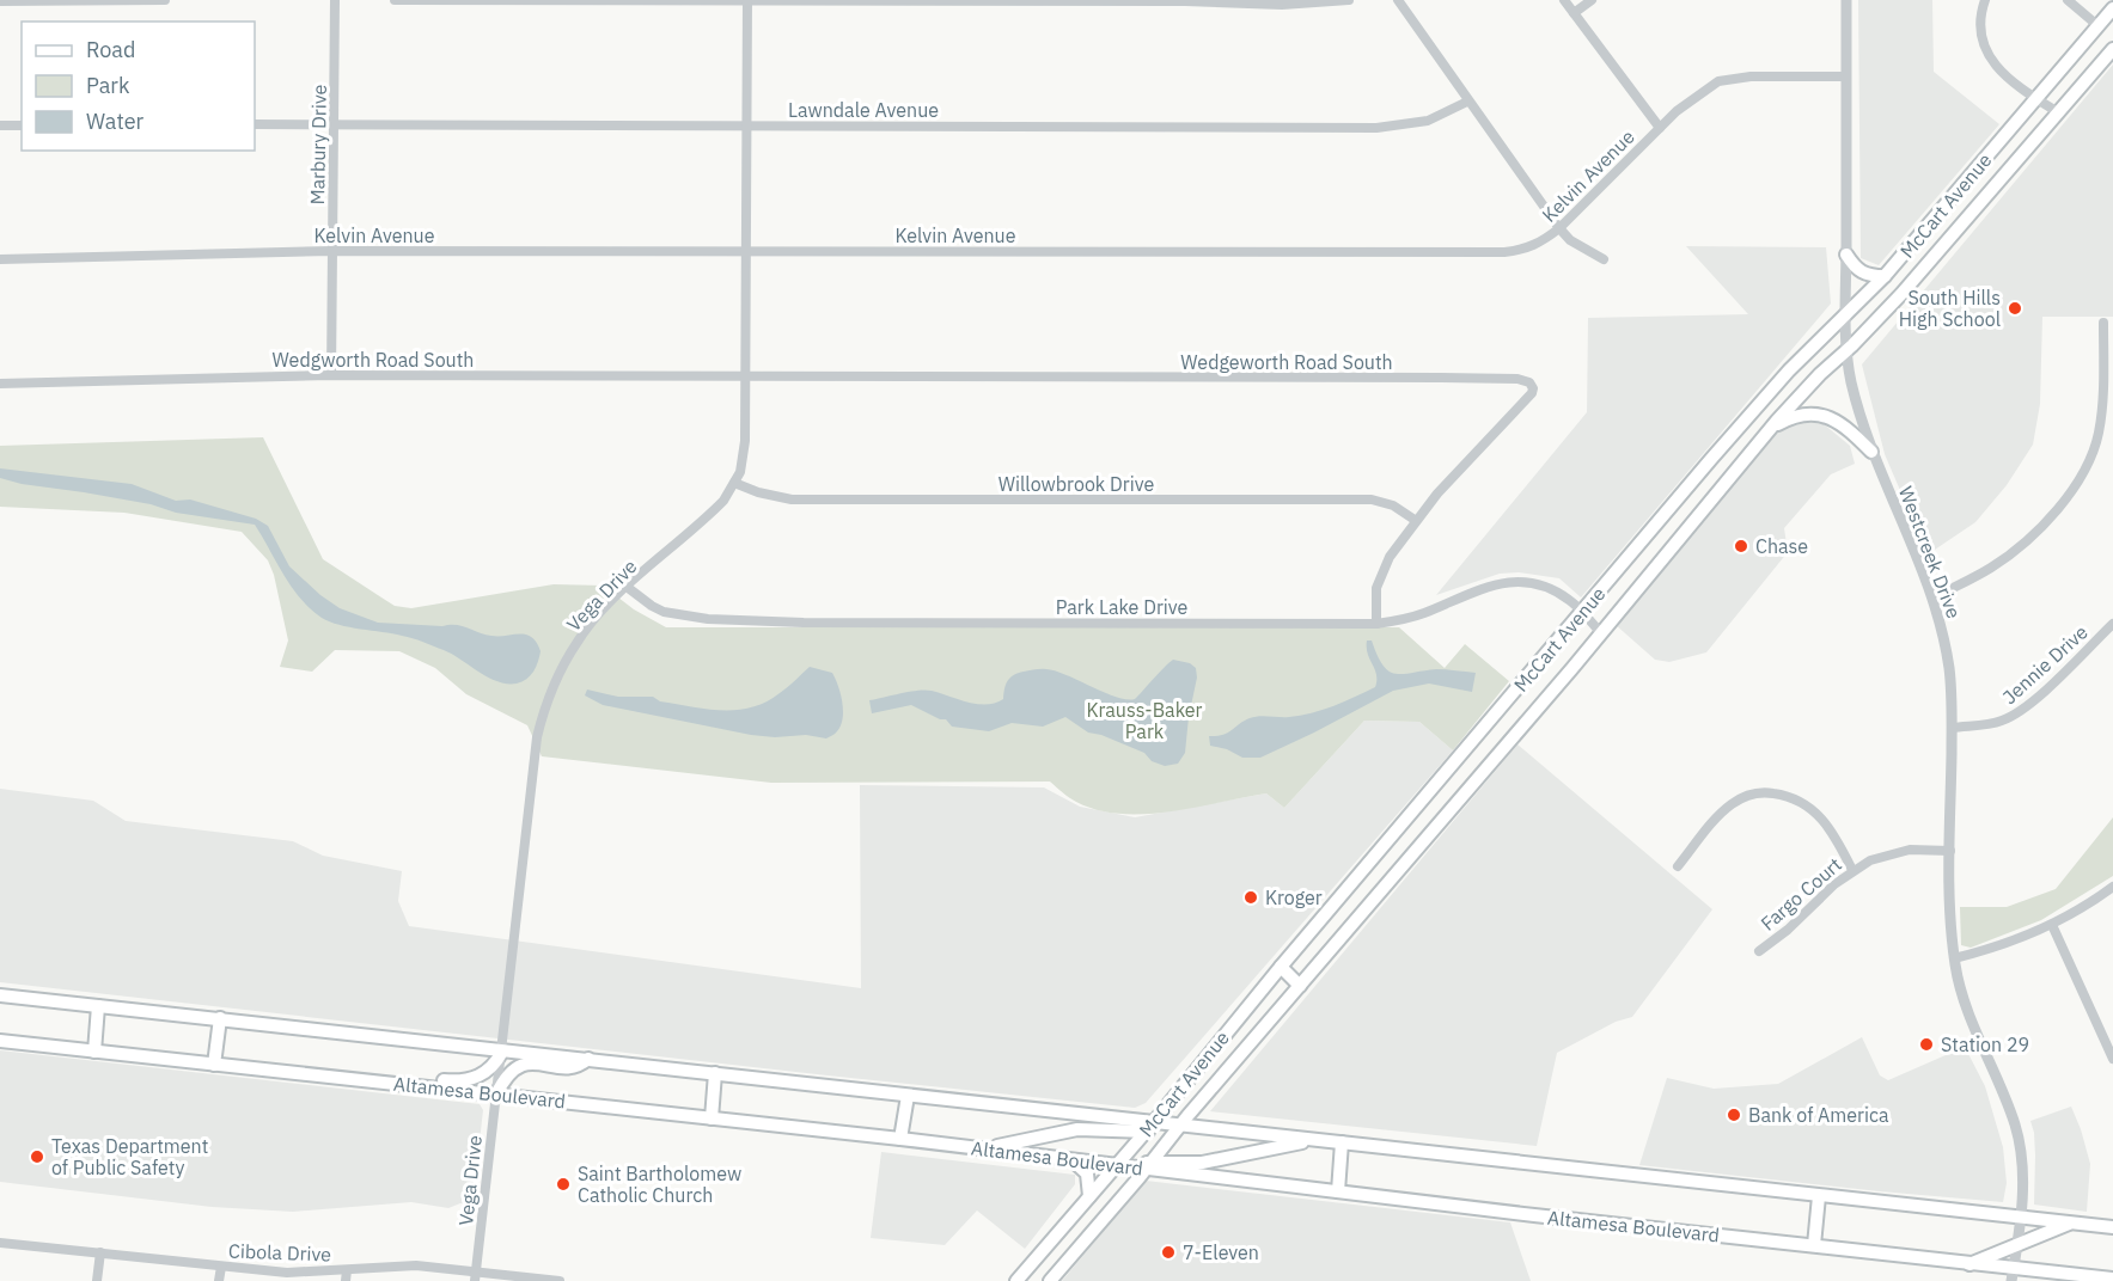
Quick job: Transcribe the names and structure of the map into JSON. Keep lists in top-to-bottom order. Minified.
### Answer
{"streets":{"main road":["McCart Avenue","Altamesa Boulevard"],"street":["Lawndale Avenue","Marbury Drive","Kelvin Avenue","Wedgworth Road South","Wedgeworth Road South","Willowbrook Drive","Westcreek Drive","Vega Drive","Park Lake Drive","Jennie Drive","Fargo Court","Cibola Drive"]},"crossings":[["Lawndale Avenue","Marbury Drive"],["Lawndale Avenue","Vega Drive"],["Marbury Drive","Kelvin Avenue"],["Marbury Drive","Wedgworth Road South"],["Kelvin Avenue","Westcreek Drive"],["Kelvin Avenue","Vega Drive"],["McCart Avenue","Westcreek Drive"],["McCart Avenue","Park Lake Drive"],["McCart Avenue","Altamesa Boulevard"],["Wedgworth Road South","Wedgeworth Road South"],["Wedgworth Road South","Vega Drive"],["Wedgeworth Road South","Willowbrook Drive"],["Wedgeworth Road South","Vega Drive"],["Wedgeworth Road South","Park Lake Drive"],["Willowbrook Drive","Vega Drive"],["Westcreek Drive","Jennie Drive"],["Westcreek Drive","Fargo Court"],["Westcreek Drive","Altamesa Boulevard"],["Vega Drive","Park Lake Drive"],["Vega Drive","Altamesa Boulevard"],["Vega Drive","Cibola Drive"]],"parks":["Krauss-Baker Park"],"places":["South Hills High School","Chase","Kroger","Station 29","Bank of America","Texas Department of Public Safety","Saint Bartholomew Catholic Church","7-Eleven"],"legend":["Road","Park","Water"]}
